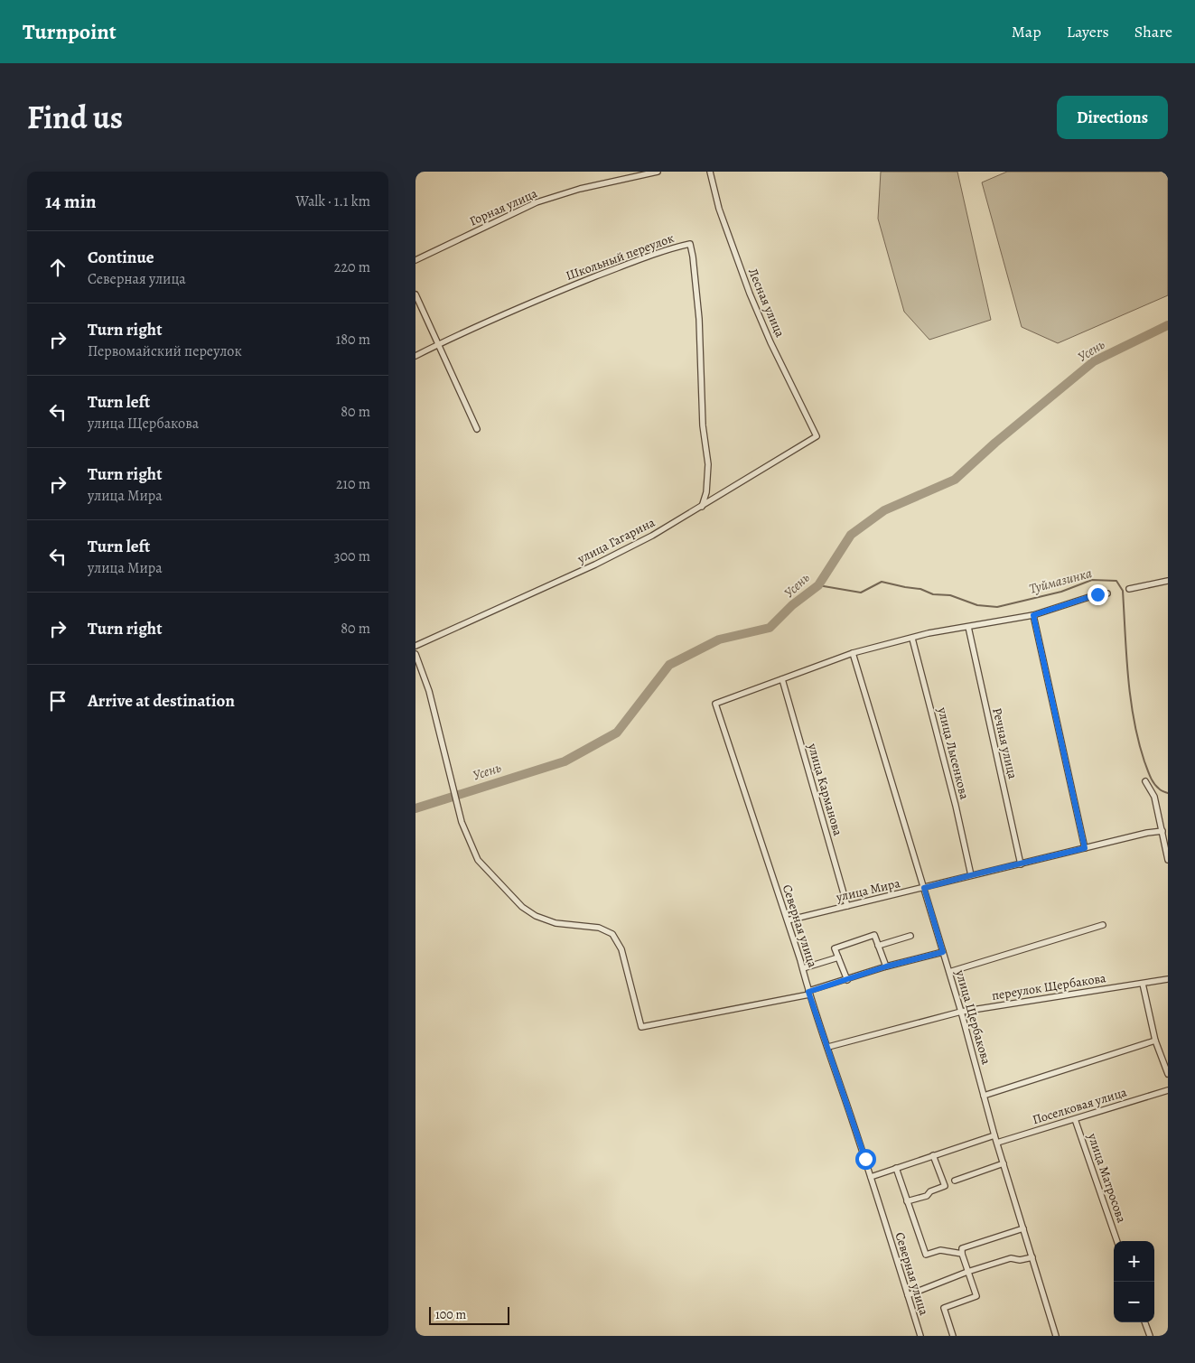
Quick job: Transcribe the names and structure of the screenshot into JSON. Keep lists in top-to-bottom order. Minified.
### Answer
{"streets":{"street":["Горная улица","Школьный переулок","Лесная улица","улица Гагарина","Речная улица","улица Лысенкова","улица Карманова","улица Мира","Северная улица","переулок Щербакова","улица Щербакова","Поселковая улица","улица Матросова"]},"crossings":[["Школьный переулок","улица Гагарина"],["Лесная улица","улица Гагарина"],["Речная улица","улица Мира"],["улица Лысенкова","улица Мира"],["улица Карманова","улица Мира"],["улица Карманова","Северная улица"],["улица Мира","Северная улица"],["улица Мира","улица Щербакова"],["Северная улица","переулок Щербакова"],["переулок Щербакова","улица Щербакова"],["улица Щербакова","Поселковая улица"],["Поселковая улица","улица Матросова"]],"water":["Усень","Туймазинка"],"scale_bar":"100 m","page":{"header":"Turnpoint","nav":["Map","Layers","Share"],"title":"Find us","buttons":"Directions","heading":["14 min","Walk · 1.1 km"],"list":[["Continue","Северная улица","220 m"],["Turn right","Первомайский переулок","180 m"],["Turn left","улица Щербакова","80 m"],["Turn right","улица Мира","210 m"],["Turn left","улица Мира","300 m"],["Turn right","80 m"],"Arrive at destination"],"map_buttons":["+","−"],"scale":"100 m"}}
